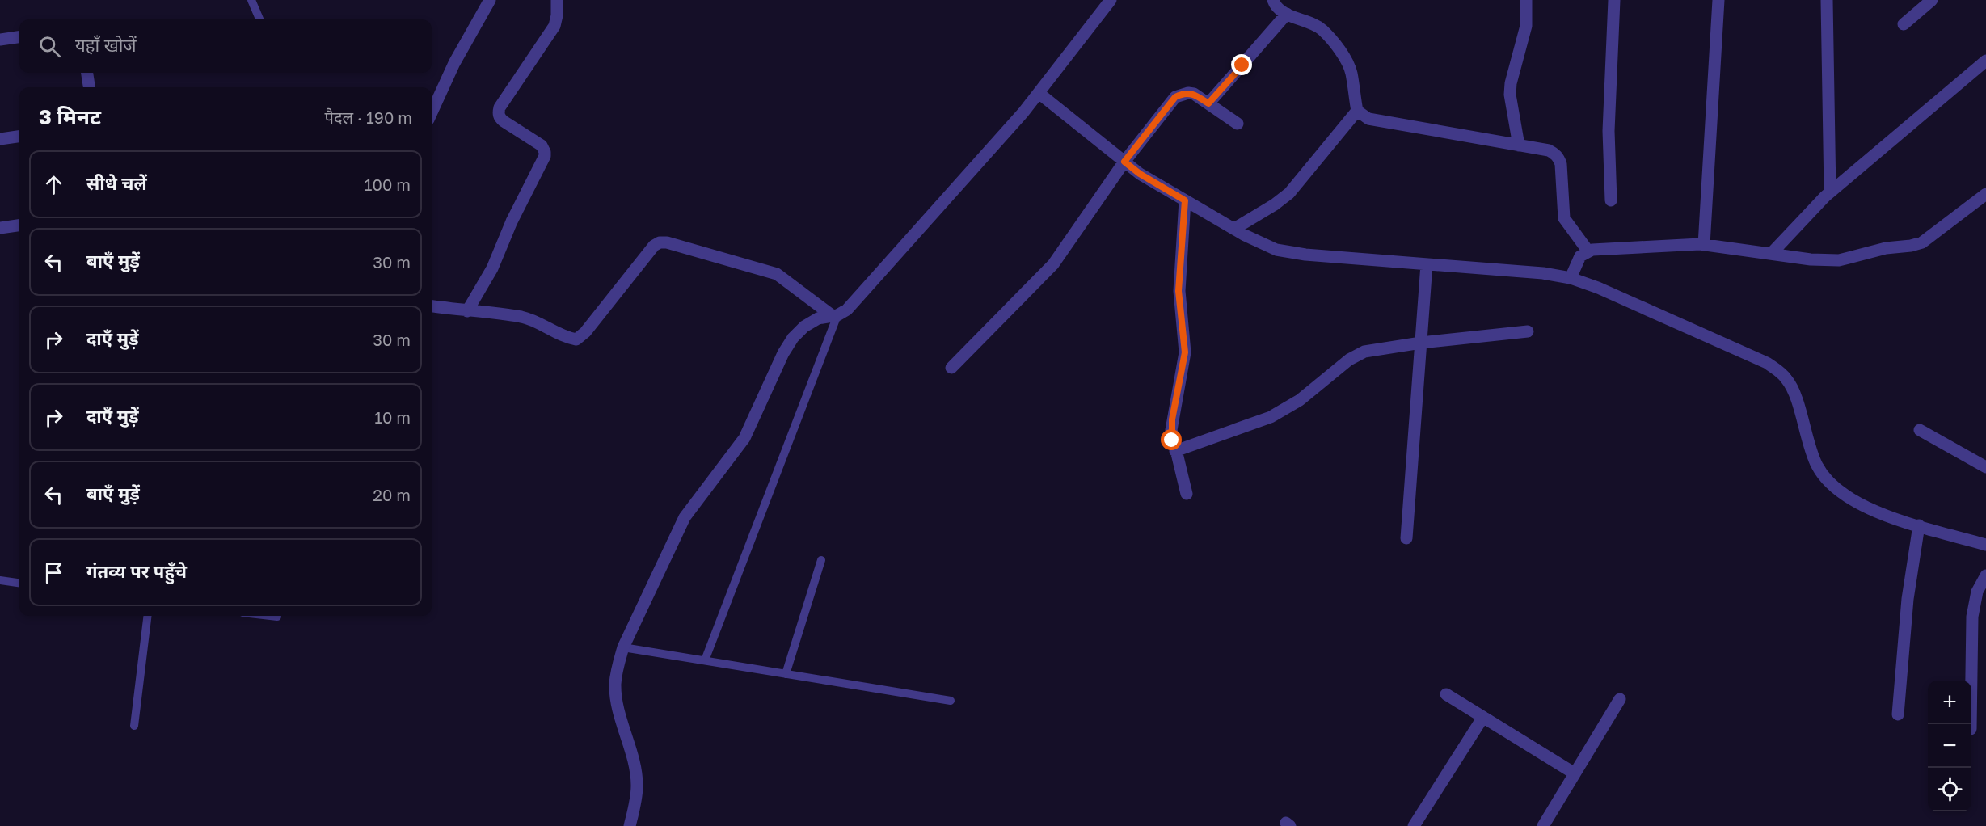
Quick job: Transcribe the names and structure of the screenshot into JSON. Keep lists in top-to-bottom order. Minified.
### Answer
{"page":{"search":"यहाँ खोजें","heading":["3 मिनट","पैदल · 190 m"],"list":[["सीधे चलें","100 m"],["बाएँ मुड़ें","30 m"],["दाएँ मुड़ें","30 m"],["दाएँ मुड़ें","10 m"],["बाएँ मुड़ें","20 m"],"गंतव्य पर पहुँचे"],"map_buttons":["+","−"]}}
